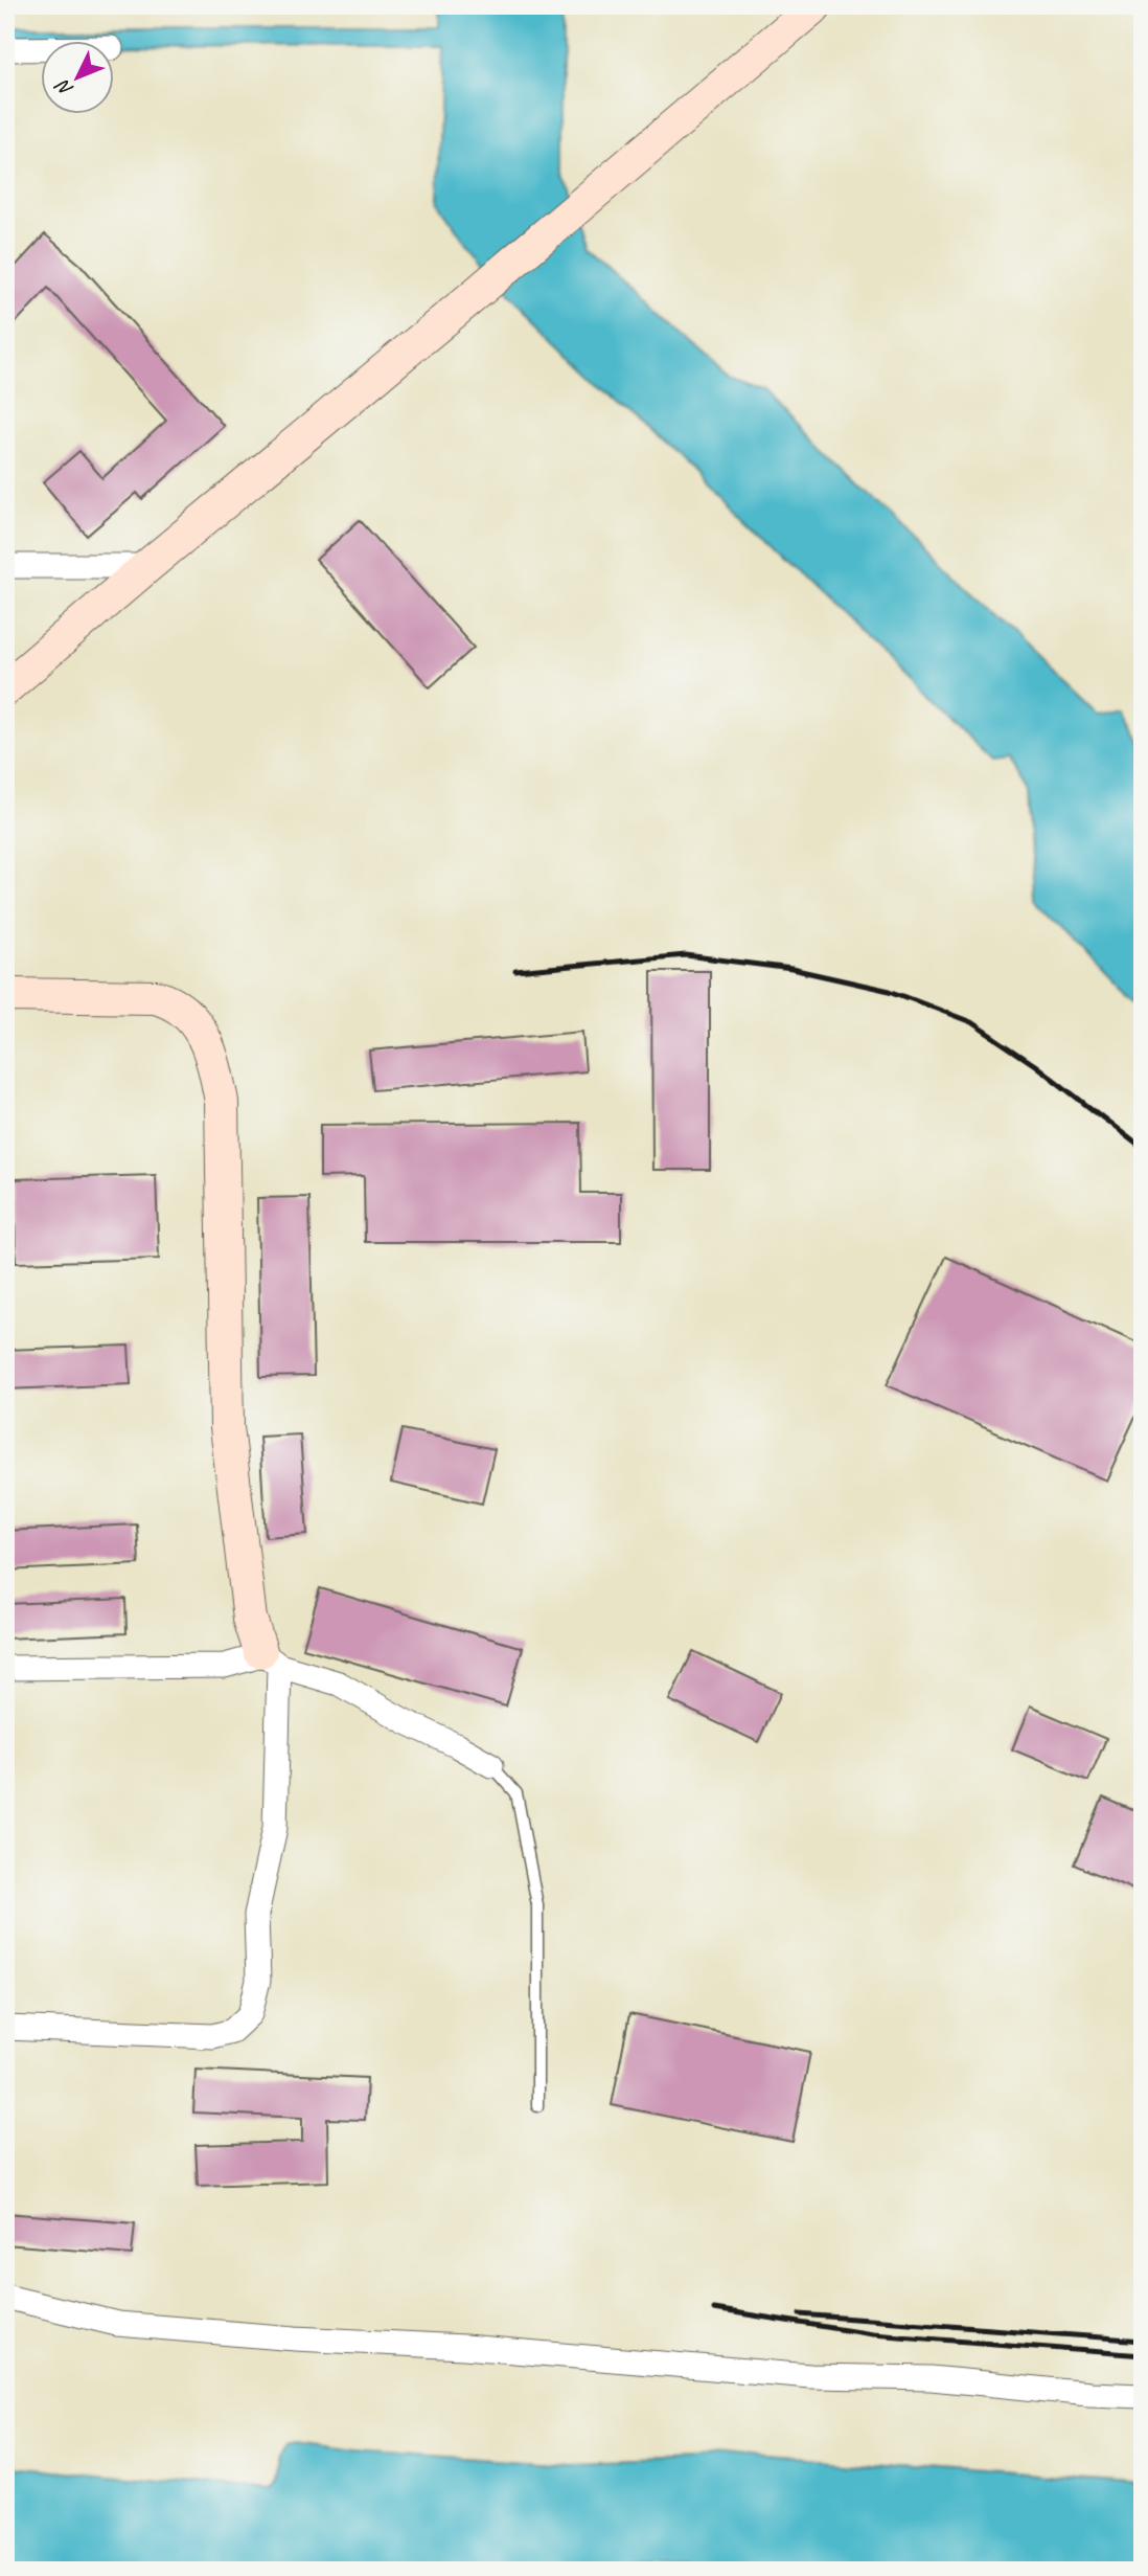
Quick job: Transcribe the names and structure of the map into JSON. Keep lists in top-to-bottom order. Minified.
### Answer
{"north":"bottom left"}
